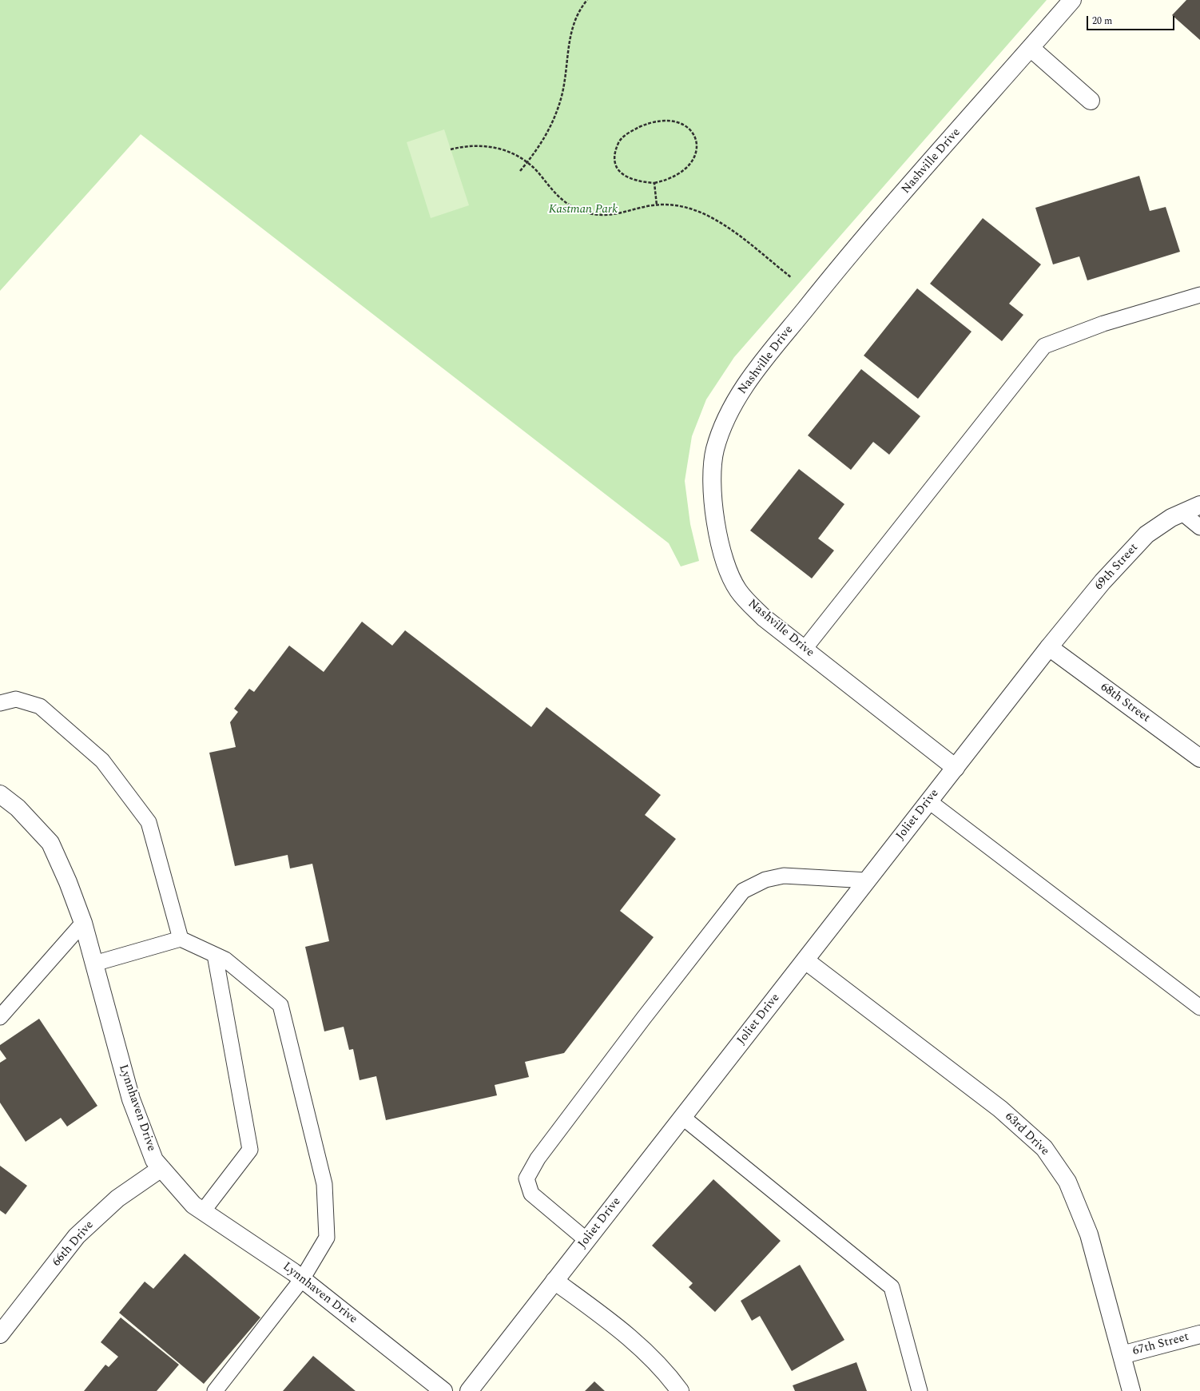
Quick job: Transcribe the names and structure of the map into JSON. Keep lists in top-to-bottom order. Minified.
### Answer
{"streets":{"street":["Nashville Drive","69th Street","68th Street","Joliet Drive","Lynnhaven Drive","63rd Drive","66th Drive","67th Street"]},"crossings":[["Nashville Drive","Joliet Drive"],["69th Street","68th Street"],["69th Street","Joliet Drive"],["68th Street","Joliet Drive"],["Joliet Drive","63rd Drive"],["Lynnhaven Drive","66th Drive"],["63rd Drive","67th Street"]],"parks":["Kastman Park"],"scale_bar":"20 m"}
